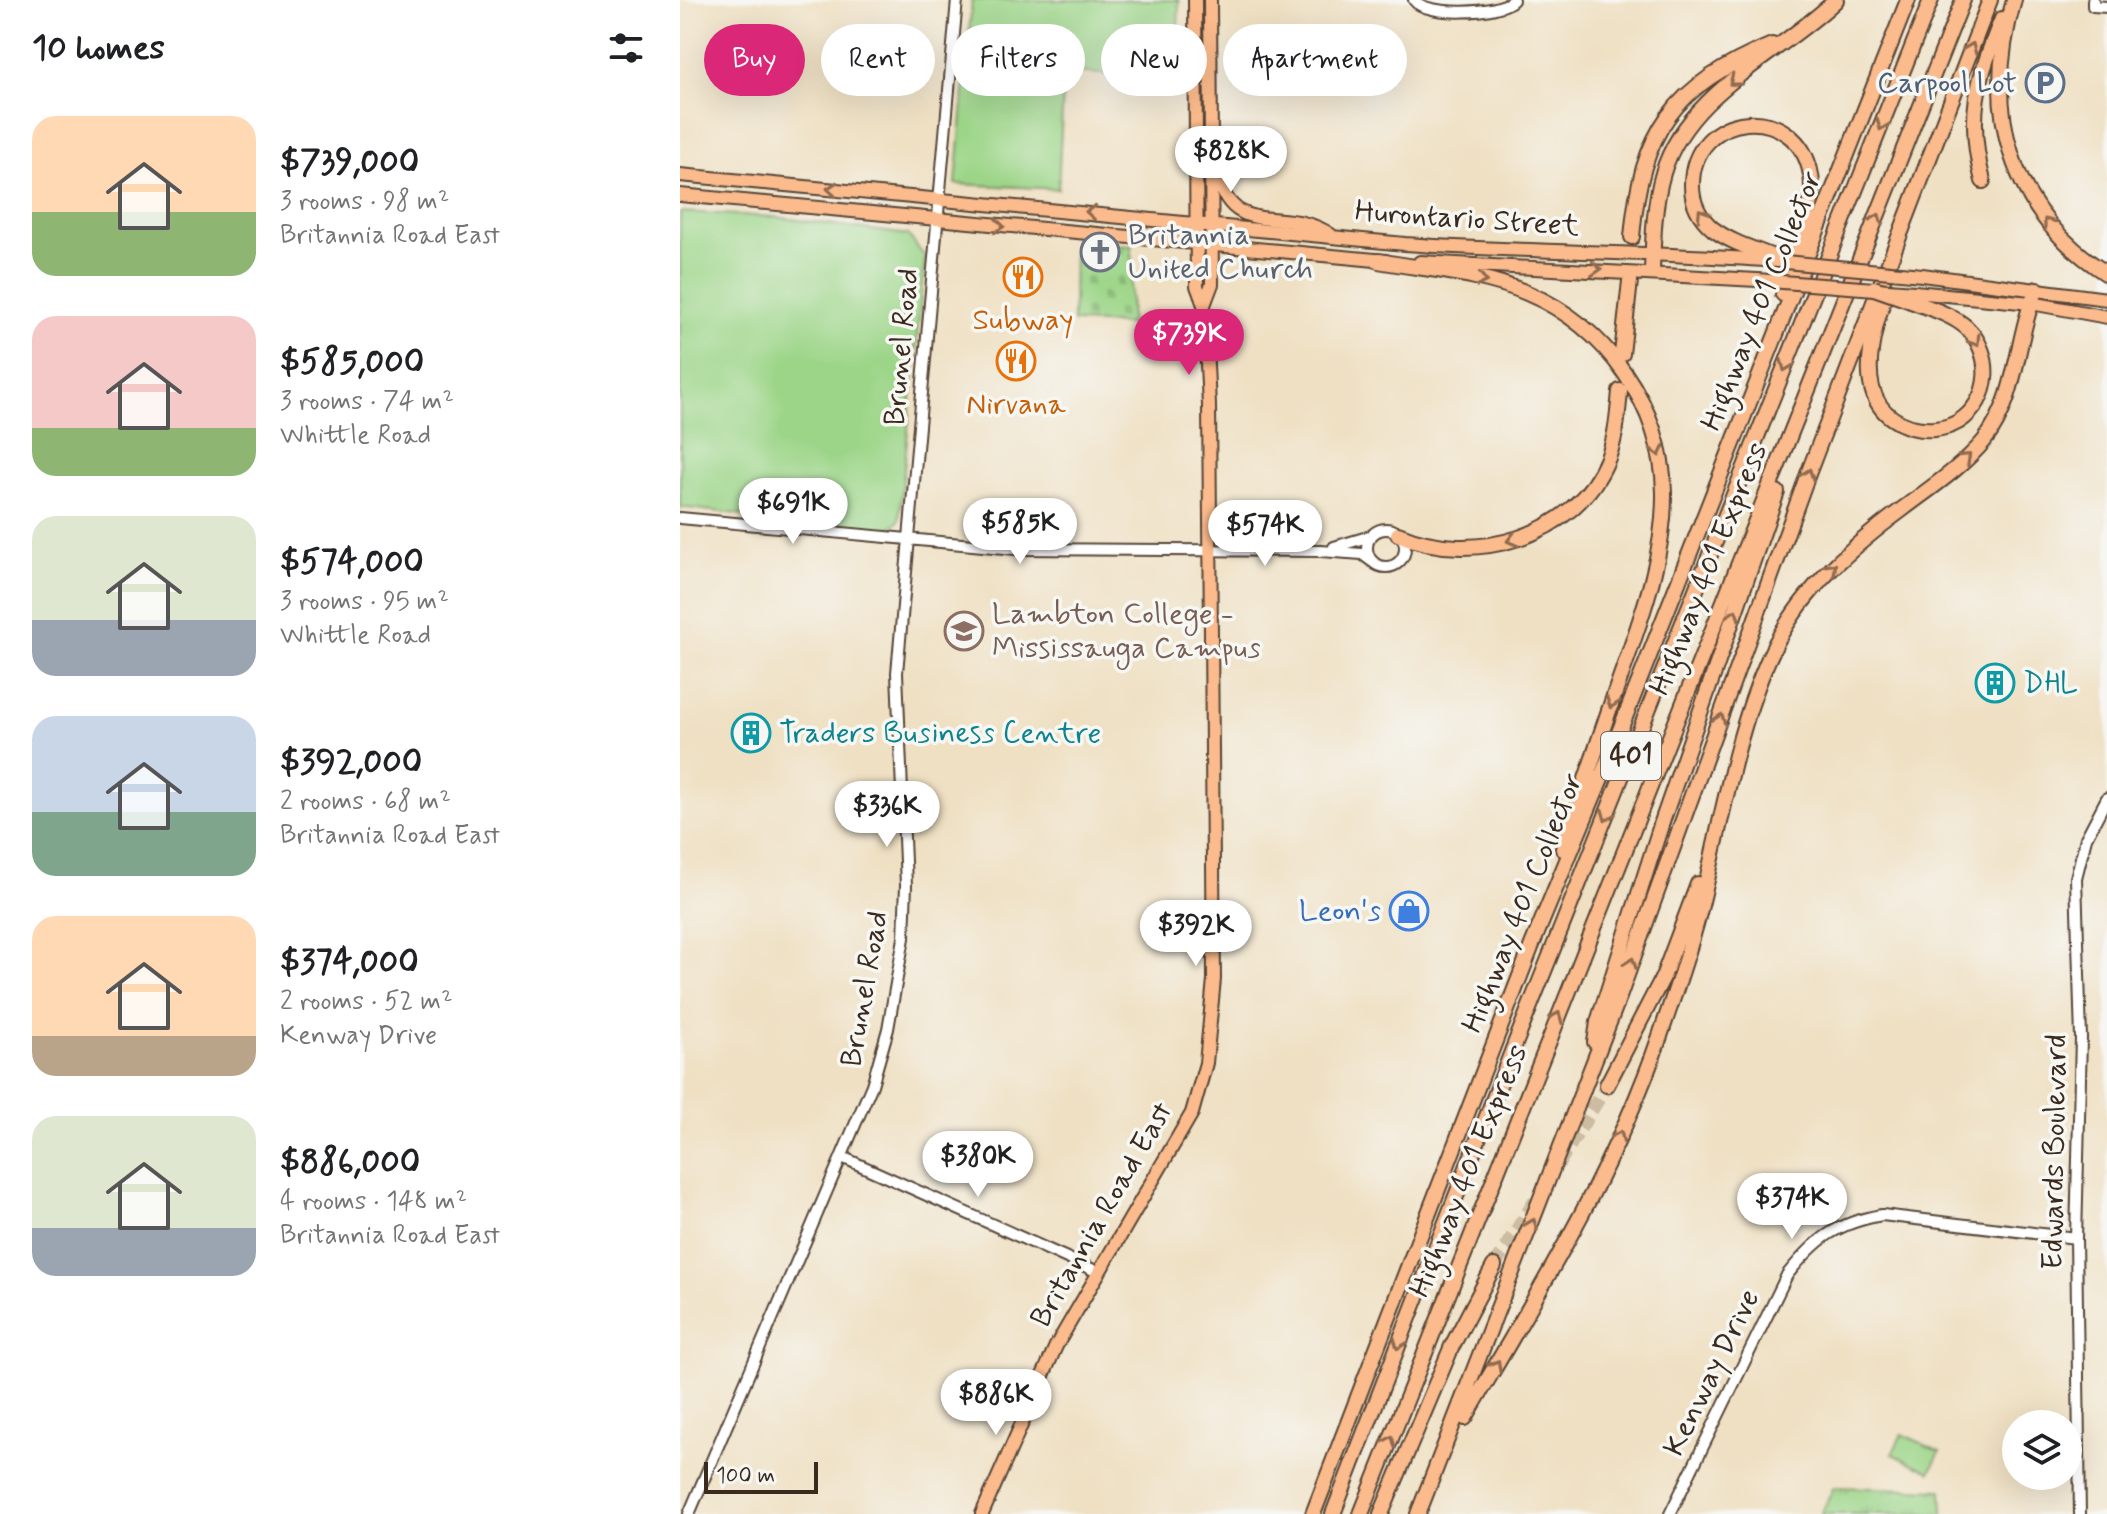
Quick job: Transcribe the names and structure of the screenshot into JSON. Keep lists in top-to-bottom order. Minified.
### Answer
{"streets":{"highway":["Highway 401 Collector","Highway 401 Express","401"],"main road":["Hurontario Street","Britannia Road East"],"street":["Brunel Road","Edwards Boulevard","Kenway Drive"]},"crossings":[["Hurontario Street","Brunel Road"],["Hurontario Street","Britannia Road East"],["Edwards Boulevard","Kenway Drive"]],"places":{"parking":["Carpool Lot"],"church":["Britannia United Church"],"restaurant":["Subway","Nirvana"],"school or university":["Lambton College - Mississauga Campus"],"building":["DHL","Traders Business Centre"],"shop":["Leon's"]},"scale_bar":"100 m","page":{"heading":"10 homes","chip":["Buy","Rent","Filters","New","Apartment"],"list":[{"name":"$739,000","note":"3 rooms · 98 m² · Britannia Road East"},{"name":"$585,000","note":"3 rooms · 74 m² · Whittle Road"},{"name":"$574,000","note":"3 rooms · 95 m² · Whittle Road"},{"name":"$392,000","note":"2 rooms · 68 m² · Britannia Road East"},{"name":"$374,000","note":"2 rooms · 52 m² · Kenway Drive"},{"name":"$886,000","note":"4 rooms · 148 m² · Britannia Road East"}],"price":["$828K","$739K","$691K","$585K","$574K","$336K","$392K","$380K","$374K","$886K"],"scale":"100 m"}}
